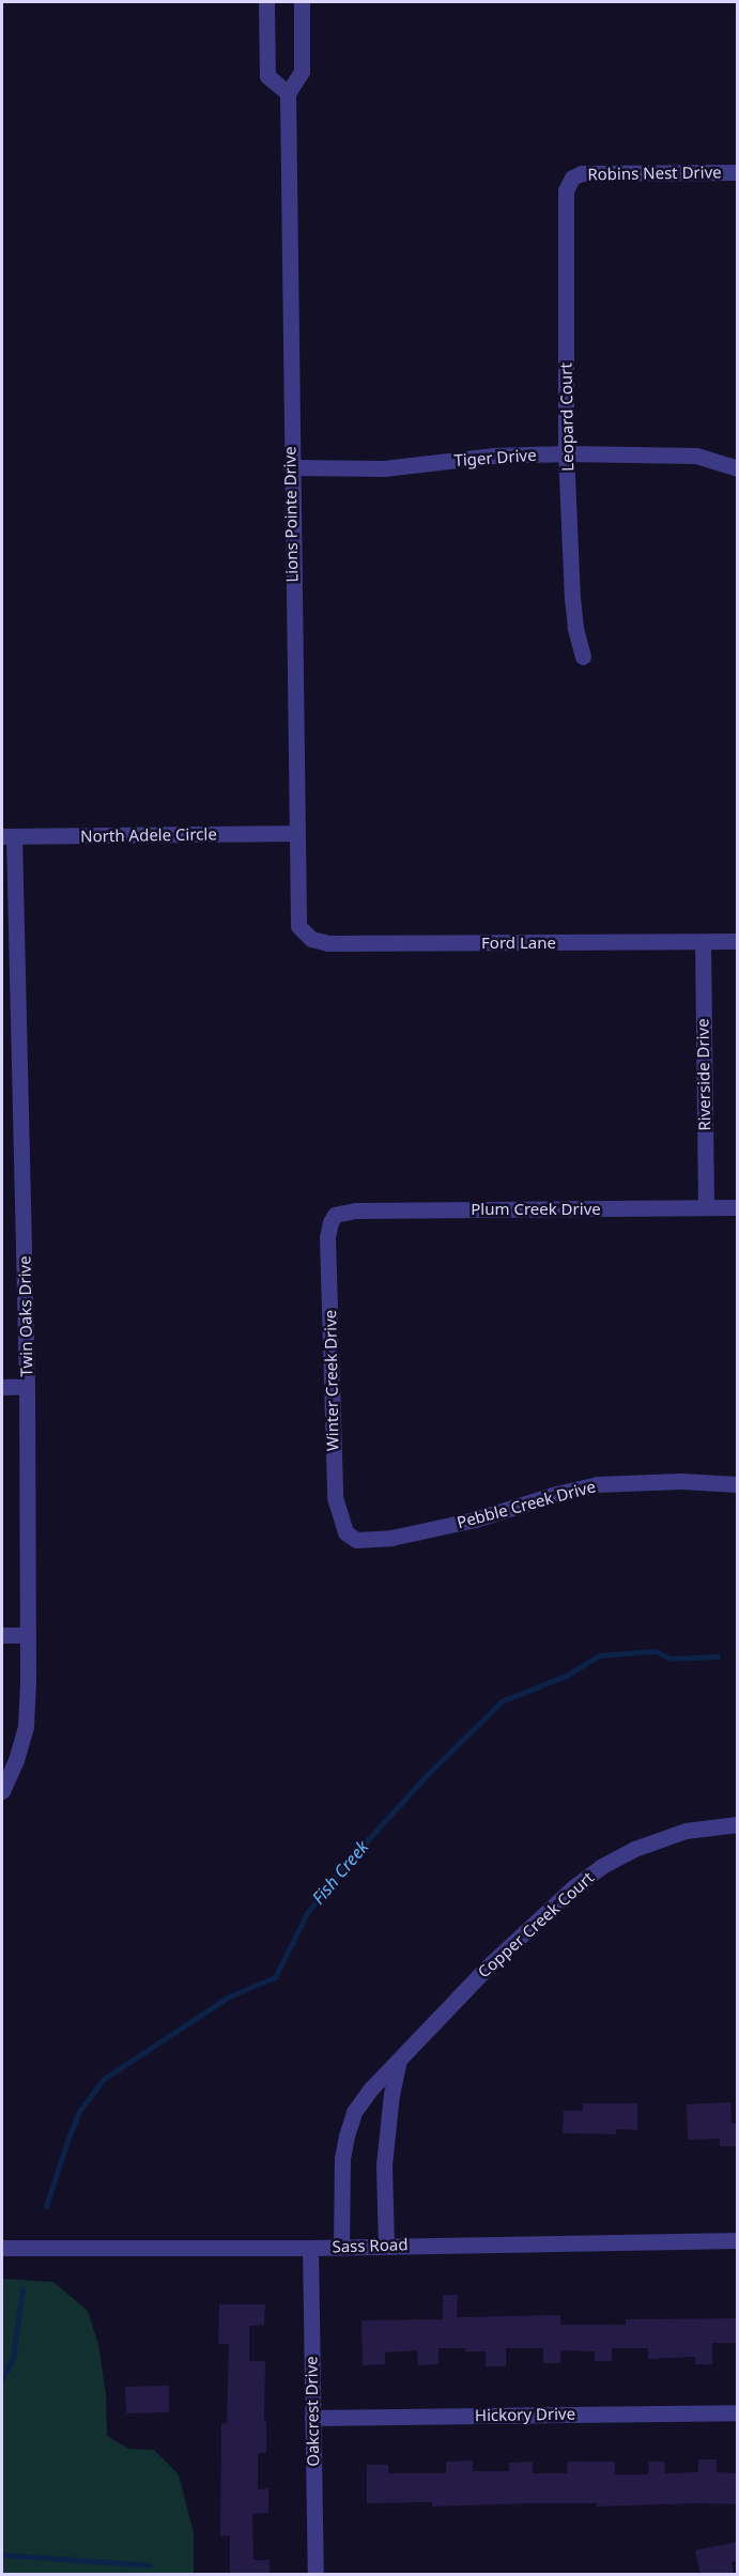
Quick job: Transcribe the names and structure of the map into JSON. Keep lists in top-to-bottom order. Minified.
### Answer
{"streets":{"street":["Robins Nest Drive","Leopard Court","Tiger Drive","Lions Pointe Drive","North Adele Circle","Ford Lane","Riverside Drive","Plum Creek Drive","Twin Oaks Drive","Winter Creek Drive","Pebble Creek Drive","Copper Creek Court","Sass Road","Oakcrest Drive","Hickory Drive"]},"crossings":[["Robins Nest Drive","Leopard Court"],["Leopard Court","Tiger Drive"],["Tiger Drive","Lions Pointe Drive"],["Lions Pointe Drive","North Adele Circle"],["Lions Pointe Drive","Ford Lane"],["North Adele Circle","Twin Oaks Drive"],["Ford Lane","Riverside Drive"],["Riverside Drive","Plum Creek Drive"],["Plum Creek Drive","Winter Creek Drive"],["Winter Creek Drive","Pebble Creek Drive"],["Copper Creek Court","Sass Road"],["Sass Road","Oakcrest Drive"],["Oakcrest Drive","Hickory Drive"]],"water":["Fish Creek"]}
